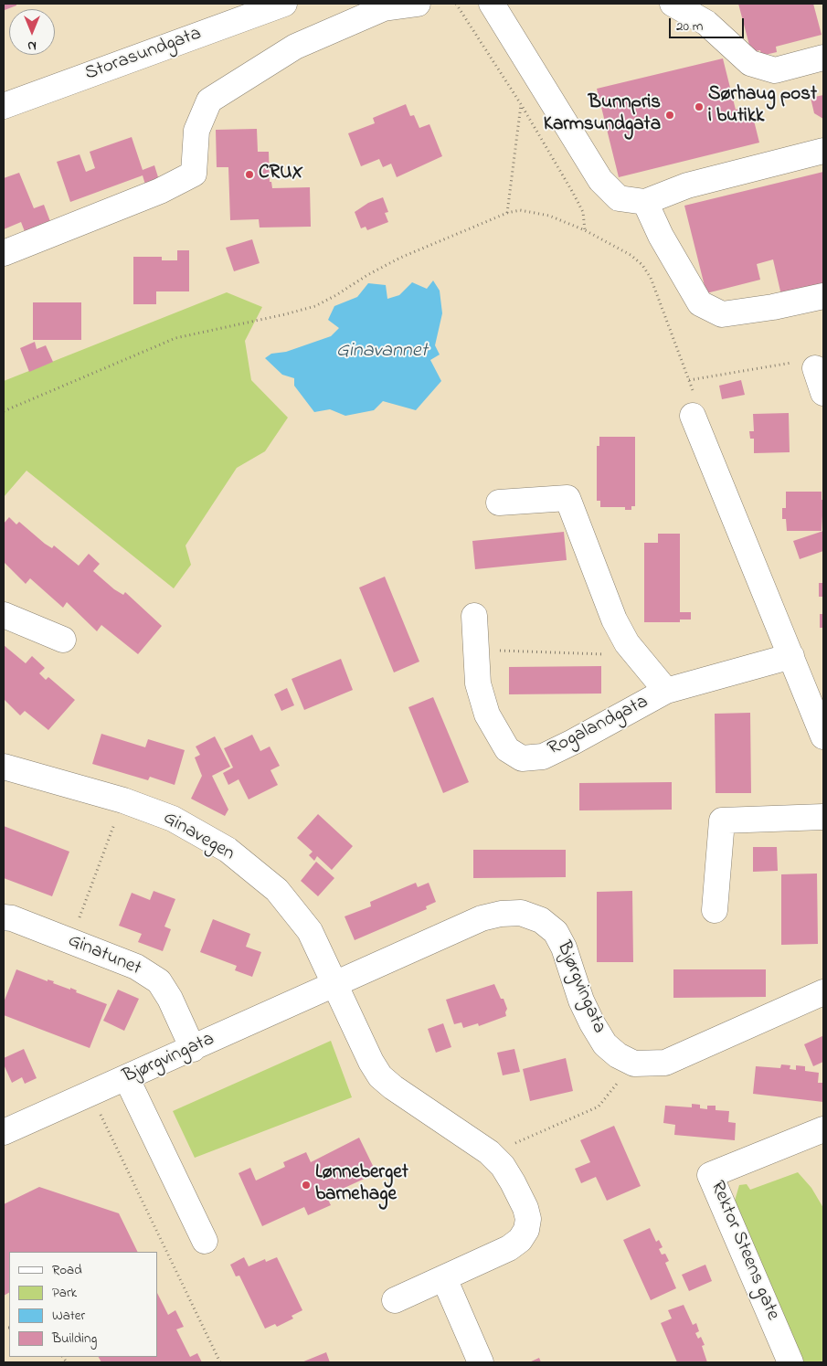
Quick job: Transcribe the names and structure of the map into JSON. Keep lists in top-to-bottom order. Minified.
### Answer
{"streets":{"street":["Storasundgata","Rogalandgata","Ginavegen","Ginatunet","Bjørgvingata","Rektor Steens gate"]},"crossings":[["Ginavegen","Bjørgvingata"],["Ginatunet","Bjørgvingata"]],"water":["Ginavannet"],"places":["Sørhaug post i butikk","Bunnpris Karmsundgata","CRUX","Lønneberget barnehage"],"legend":["Road","Park","Water","Building"],"scale_bar":"20 m","north":"bottom"}
